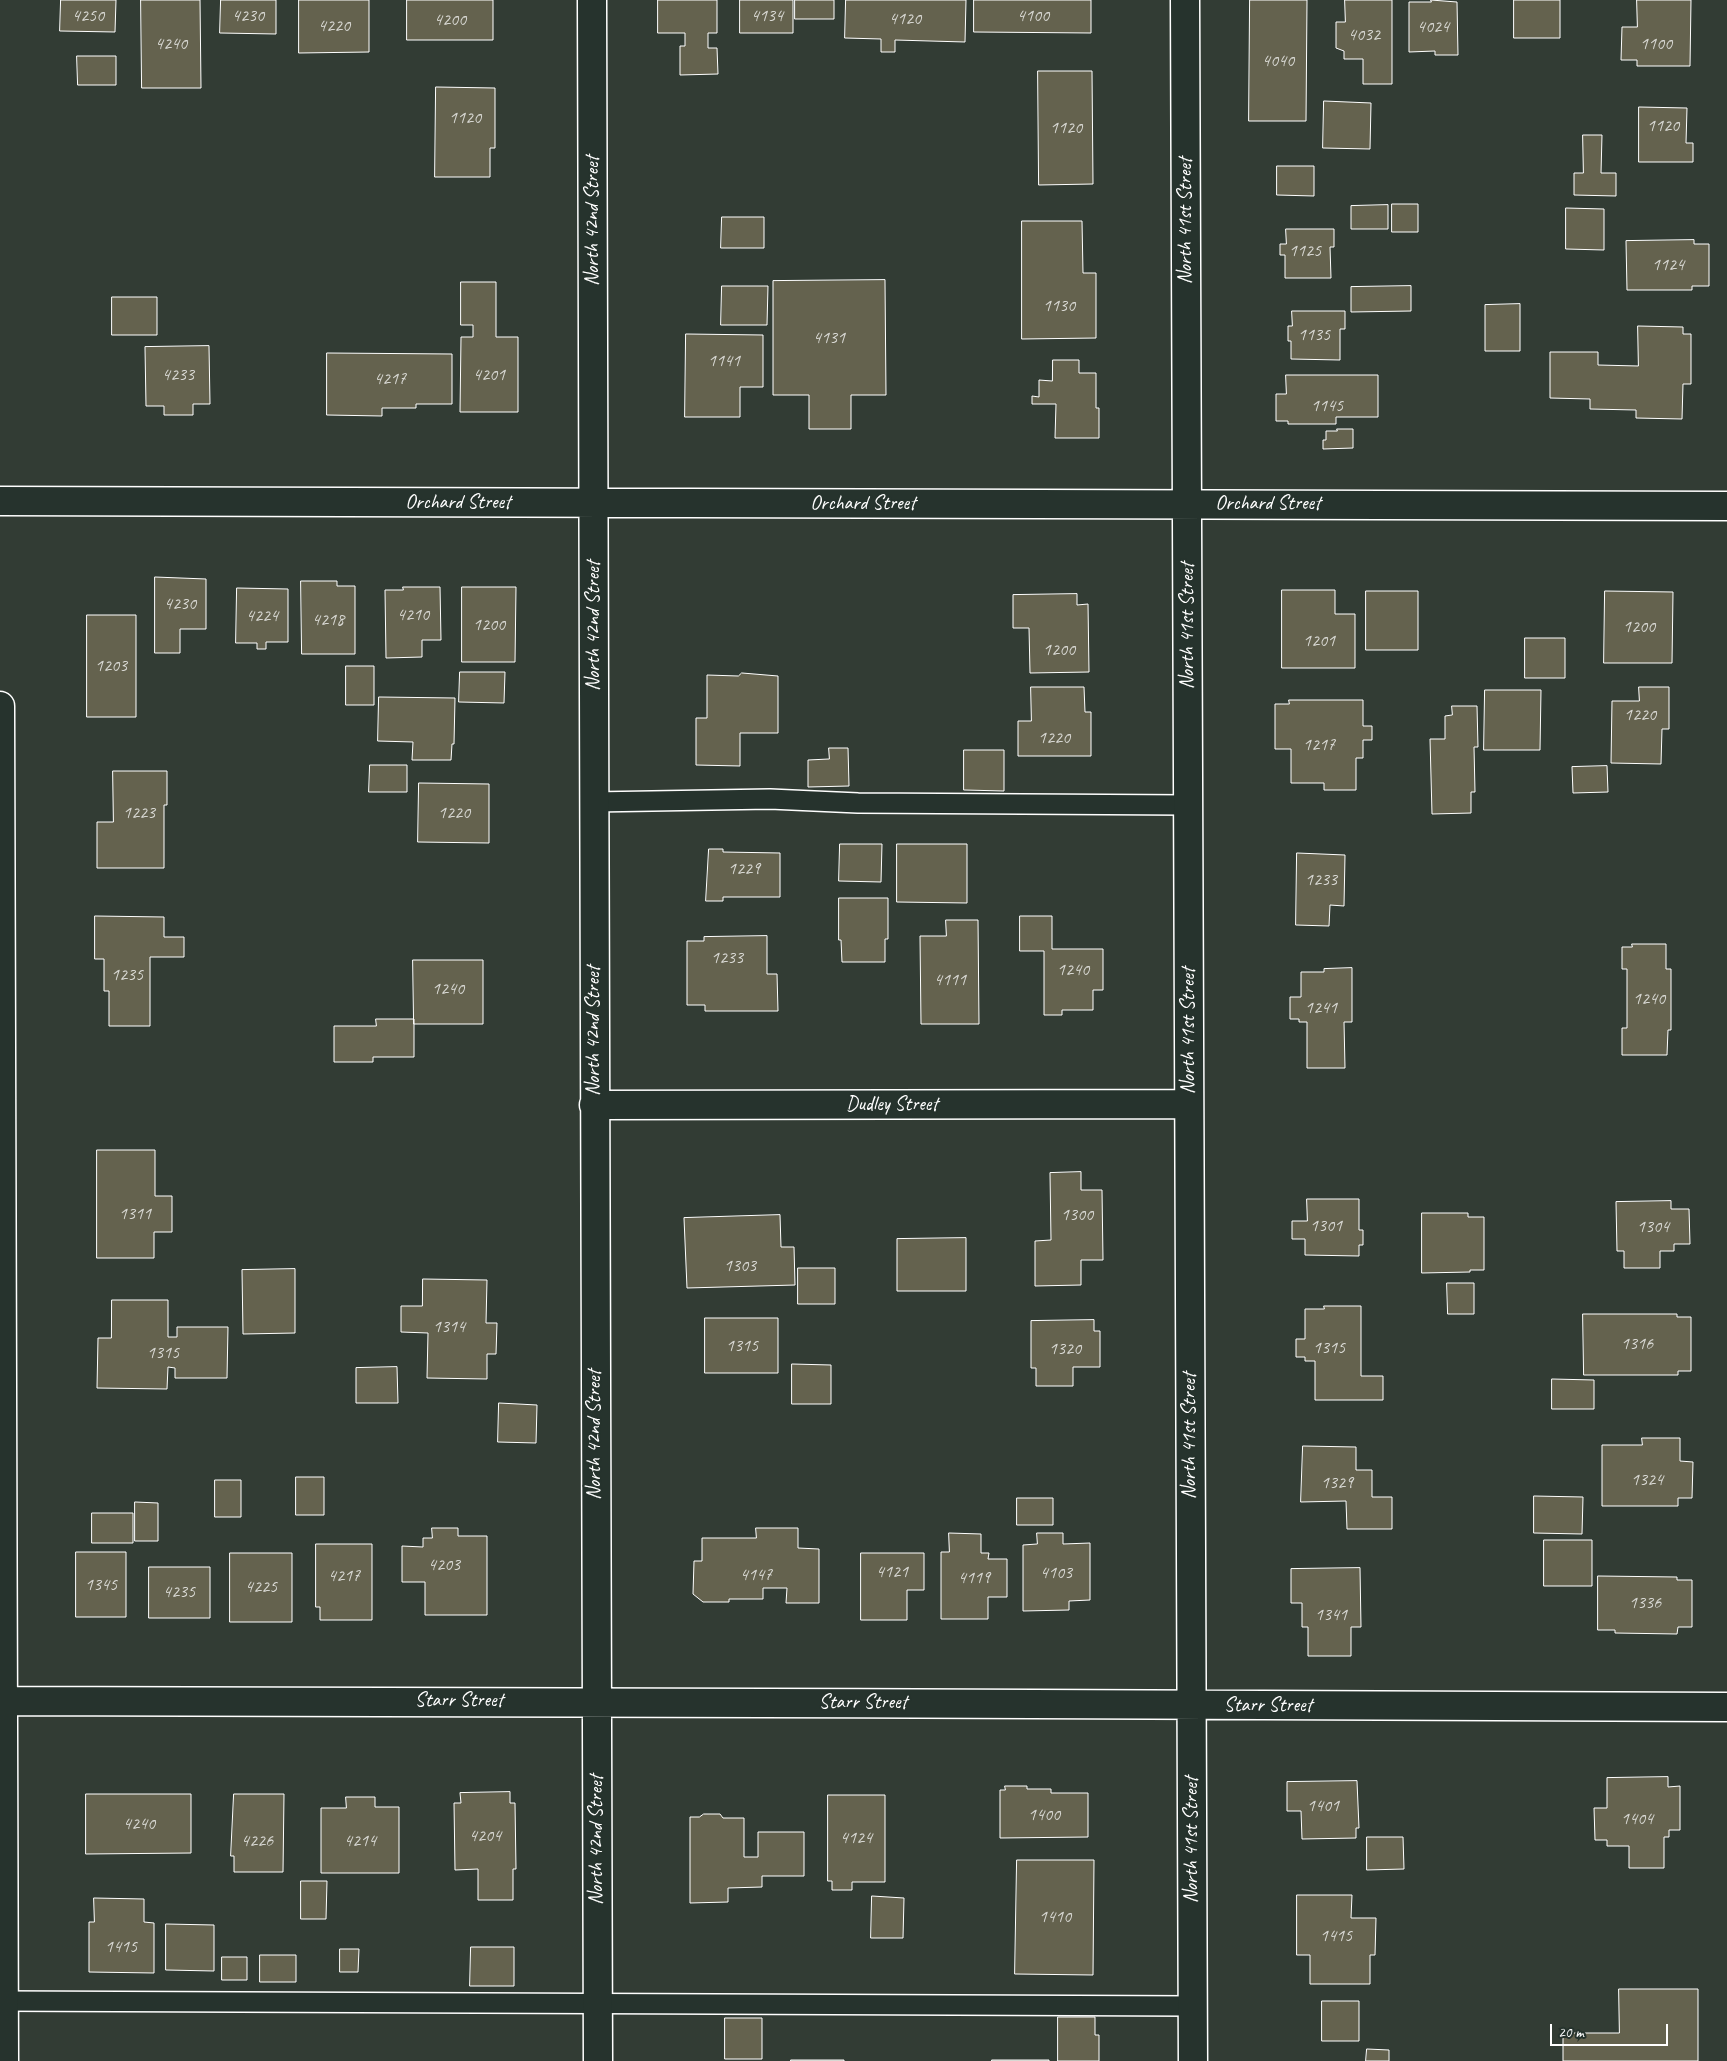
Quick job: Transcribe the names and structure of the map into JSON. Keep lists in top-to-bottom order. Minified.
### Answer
{"streets":{"street":["North 42nd Street","North 41st Street","Orchard Street","Dudley Street","Starr Street"]},"crossings":[["North 42nd Street","Orchard Street"],["North 42nd Street","Dudley Street"],["North 42nd Street","Starr Street"],["North 41st Street","Orchard Street"],["North 41st Street","Dudley Street"],["North 41st Street","Starr Street"]],"house_numbers":["4250","4230","4134","4100","4120","4200","4220","4024","4032","4240","1100","4040","1120","1120","1120","1125","1124","1130","1135","4131","1141","4233","4201","4217","1145","4230","4210","4224","4218","1200","1200","1201","1200","1203","1220","1220","1217","1223","1220","1229","1233","1233","1240","1235","4111","1240","1240","1241","1311","1300","1301","1304","1303","1314","1316","1315","1315","1320","1315","1324","1329","4203","4121","4103","4147","4217","4119","1345","4225","4235","1336","1341","1401","1400","1404","4240","4204","4124","4226","4214","1410","1415","1415"],"scale_bar":"20 m"}
